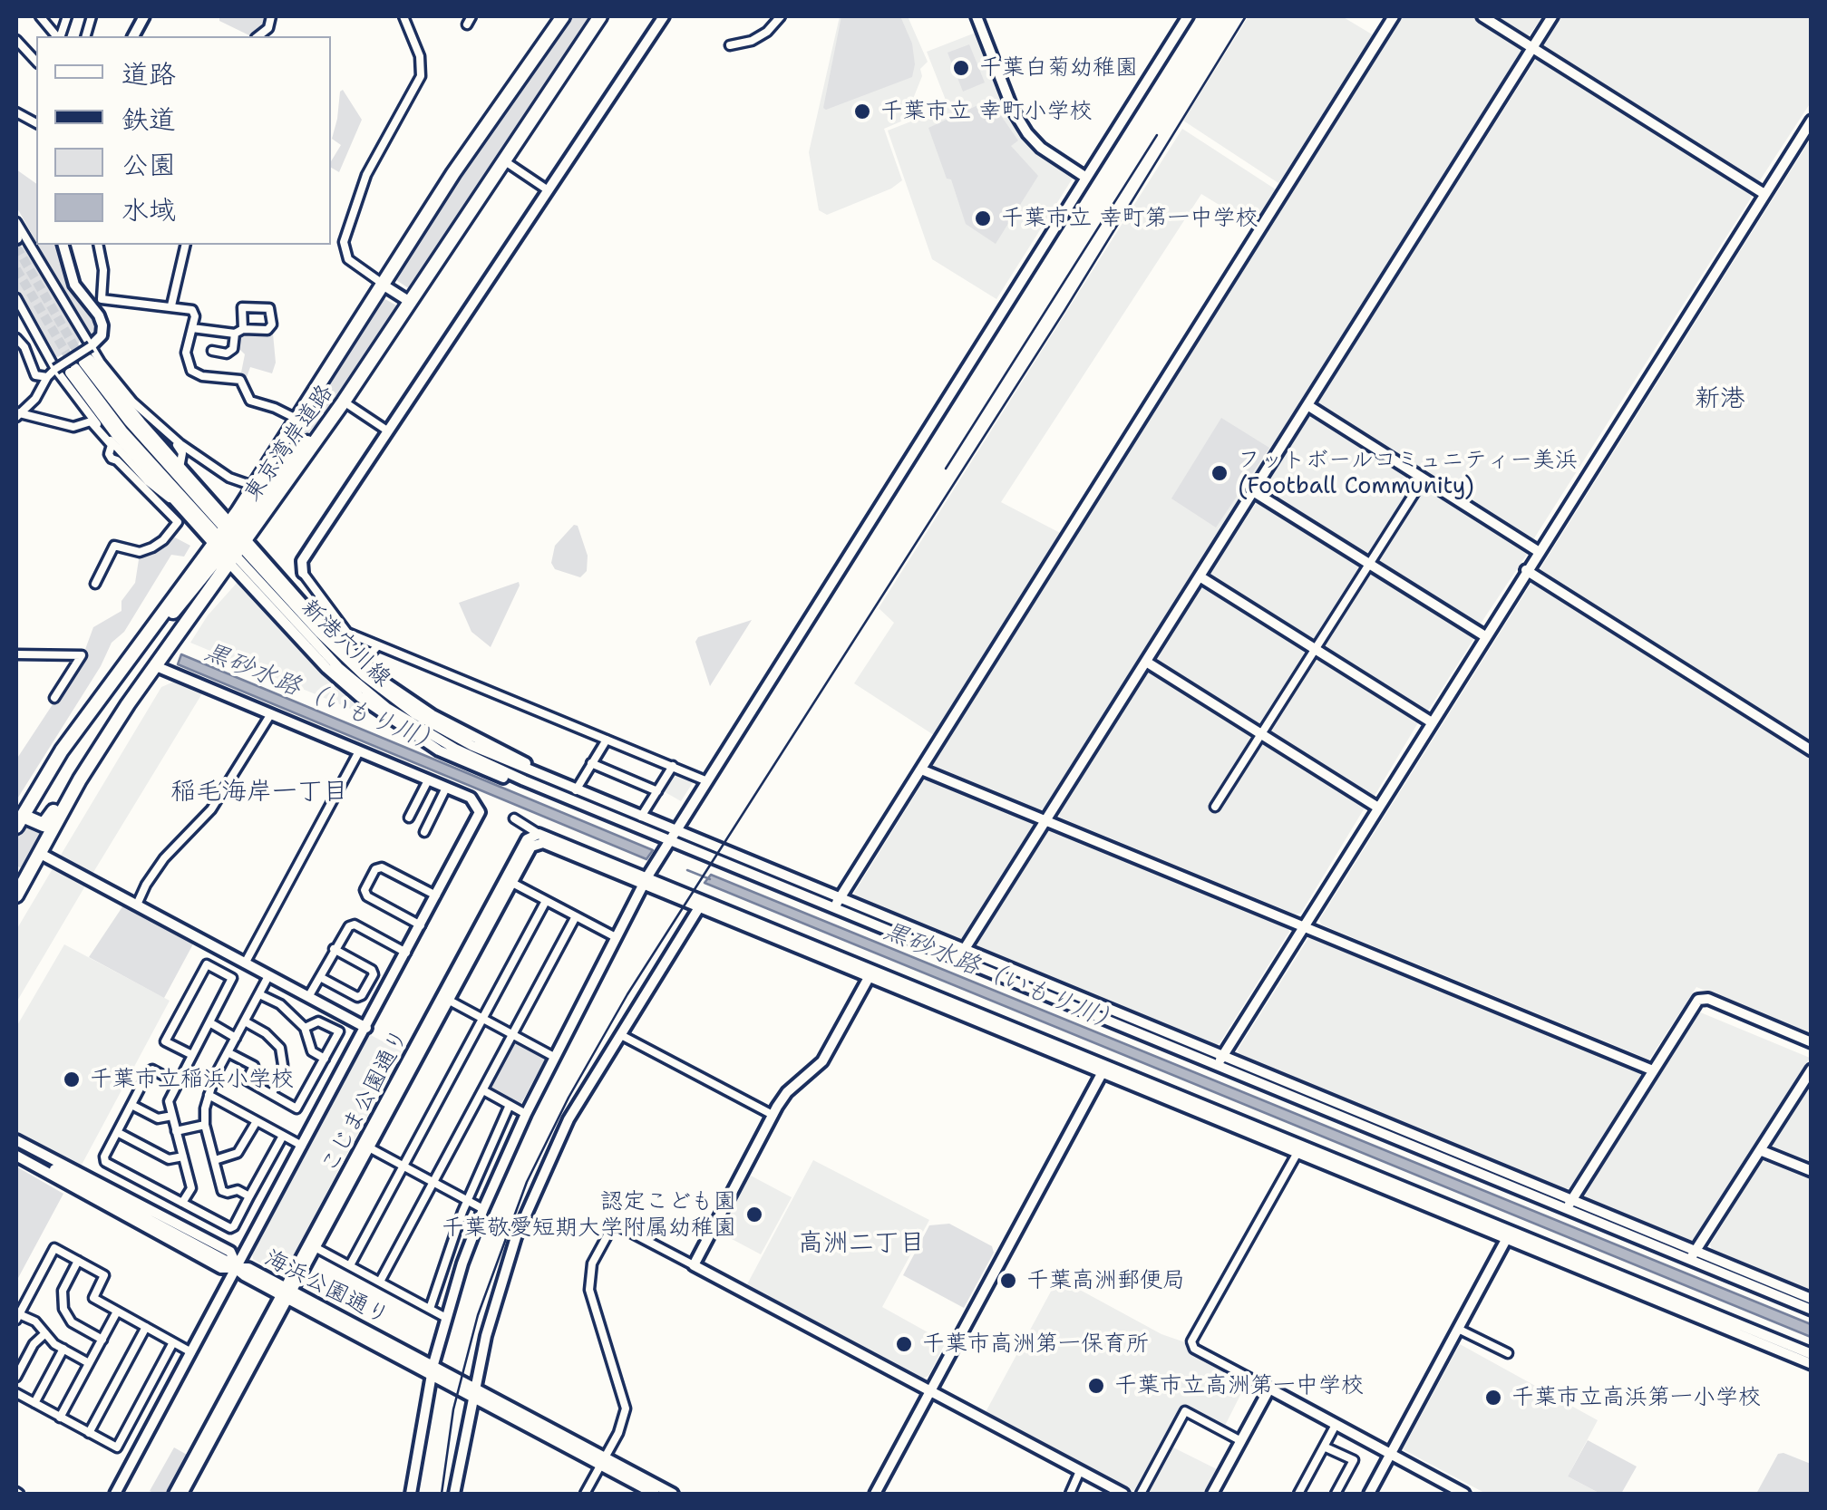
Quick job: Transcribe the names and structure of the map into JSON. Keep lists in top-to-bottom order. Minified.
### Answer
{"streets":{"highway":["東京湾岸道路"],"street":["新港穴川線","こじま公園通り","海浜公園通り"]},"crossings":[["こじま公園通り","海浜公園通り"]],"districts":["新港","稲毛海岸一丁目","高洲二丁目"],"water":["黒砂水路（いもり川）"],"places":["千葉白菊幼稚園","千葉市立 幸町小学校","千葉市立 幸町第一中学校","フットボールコミュニティー美浜 (Football Community)","千葉市立稲浜小学校","認定こども園 千葉敬愛短期大学附属幼稚園","千葉高洲郵便局","千葉市高洲第一保育所","千葉市立高洲第一中学校","千葉市立高浜第一小学校"],"legend":["道路","鉄道","公園","水域"]}
